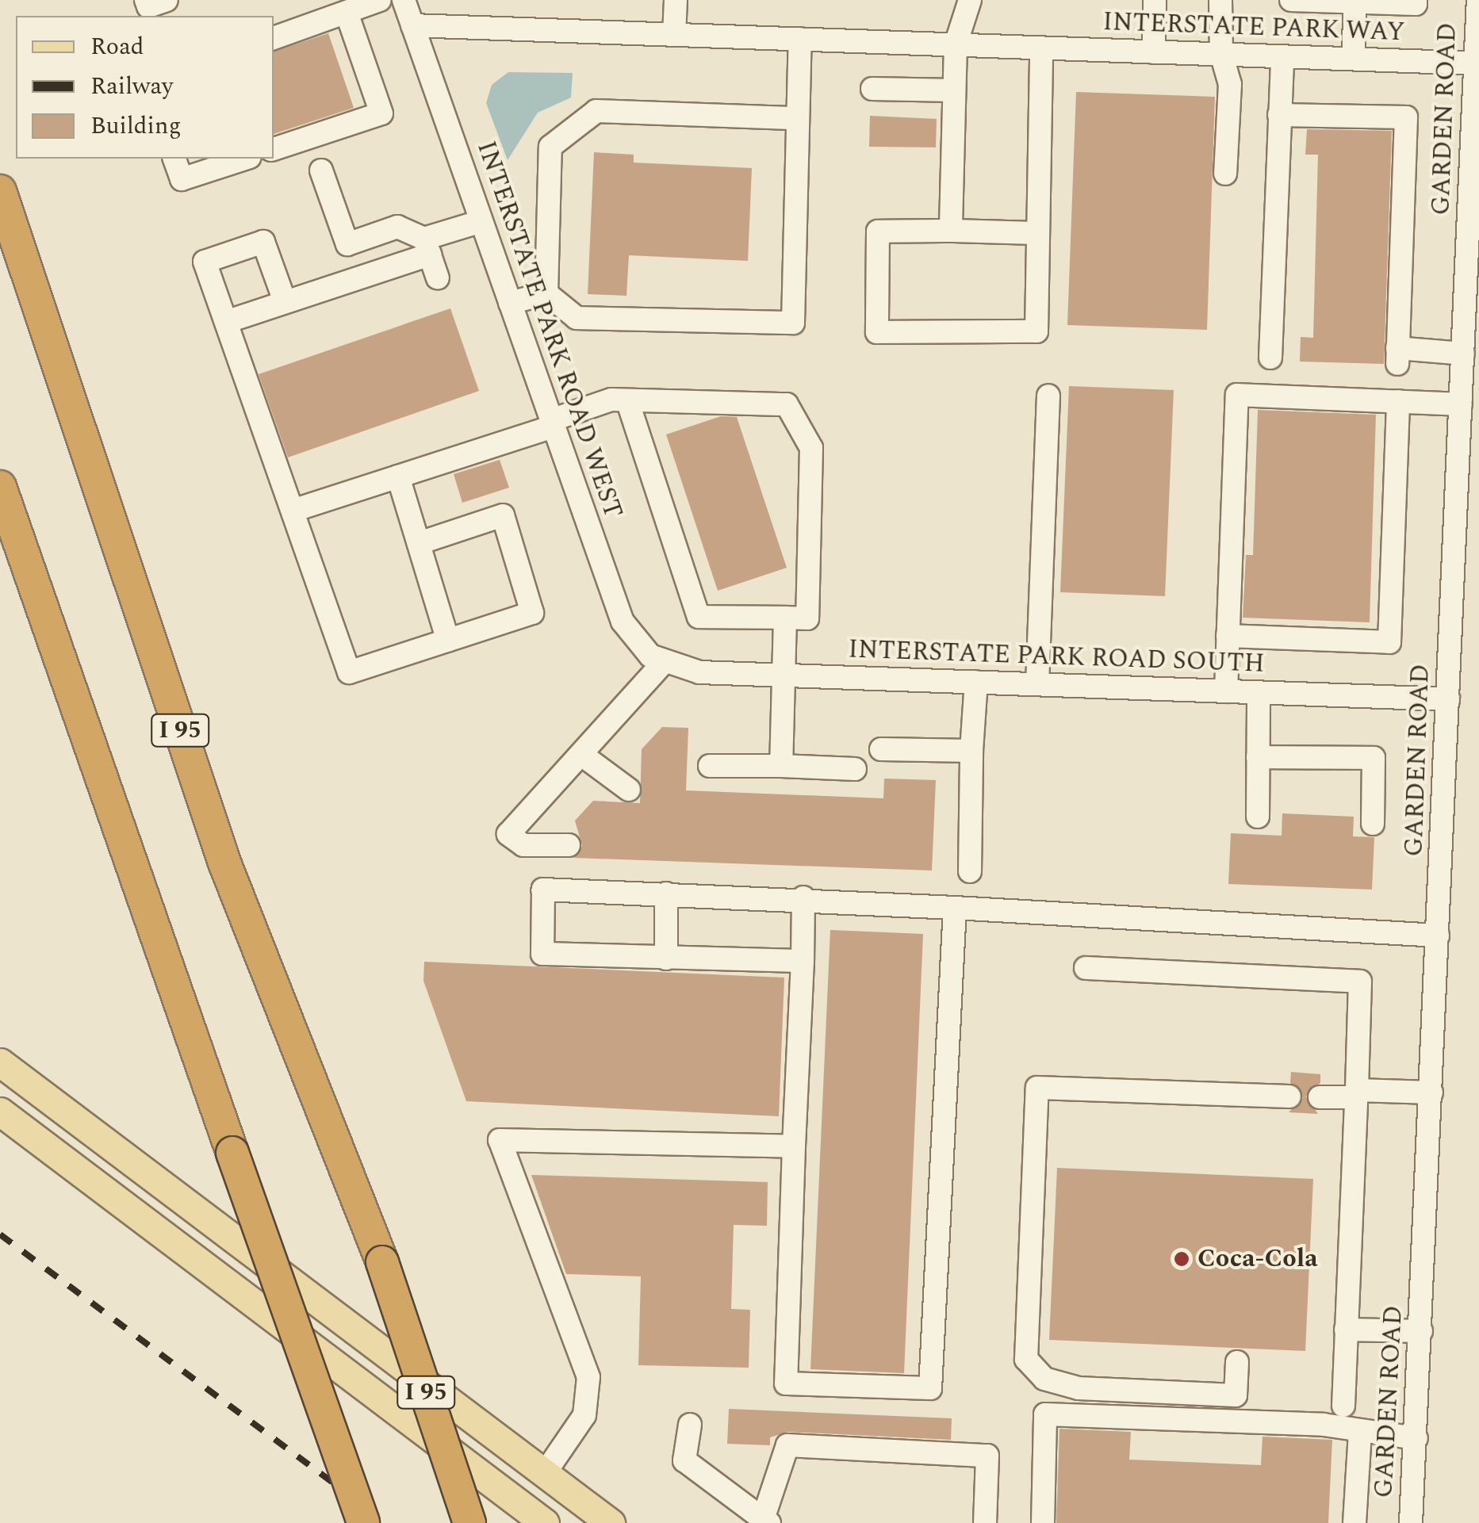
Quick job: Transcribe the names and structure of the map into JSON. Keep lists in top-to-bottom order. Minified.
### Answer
{"streets":{"highway":["I 95"],"street":["INTERSTATE PARK WAY","GARDEN ROAD","INTERSTATE PARK ROAD WEST","INTERSTATE PARK ROAD SOUTH"]},"crossings":[["INTERSTATE PARK WAY","GARDEN ROAD"],["INTERSTATE PARK WAY","INTERSTATE PARK ROAD WEST"],["GARDEN ROAD","INTERSTATE PARK ROAD SOUTH"],["INTERSTATE PARK ROAD WEST","INTERSTATE PARK ROAD SOUTH"]],"places":["Coca-Cola"],"legend":["Road","Railway","Building"]}
